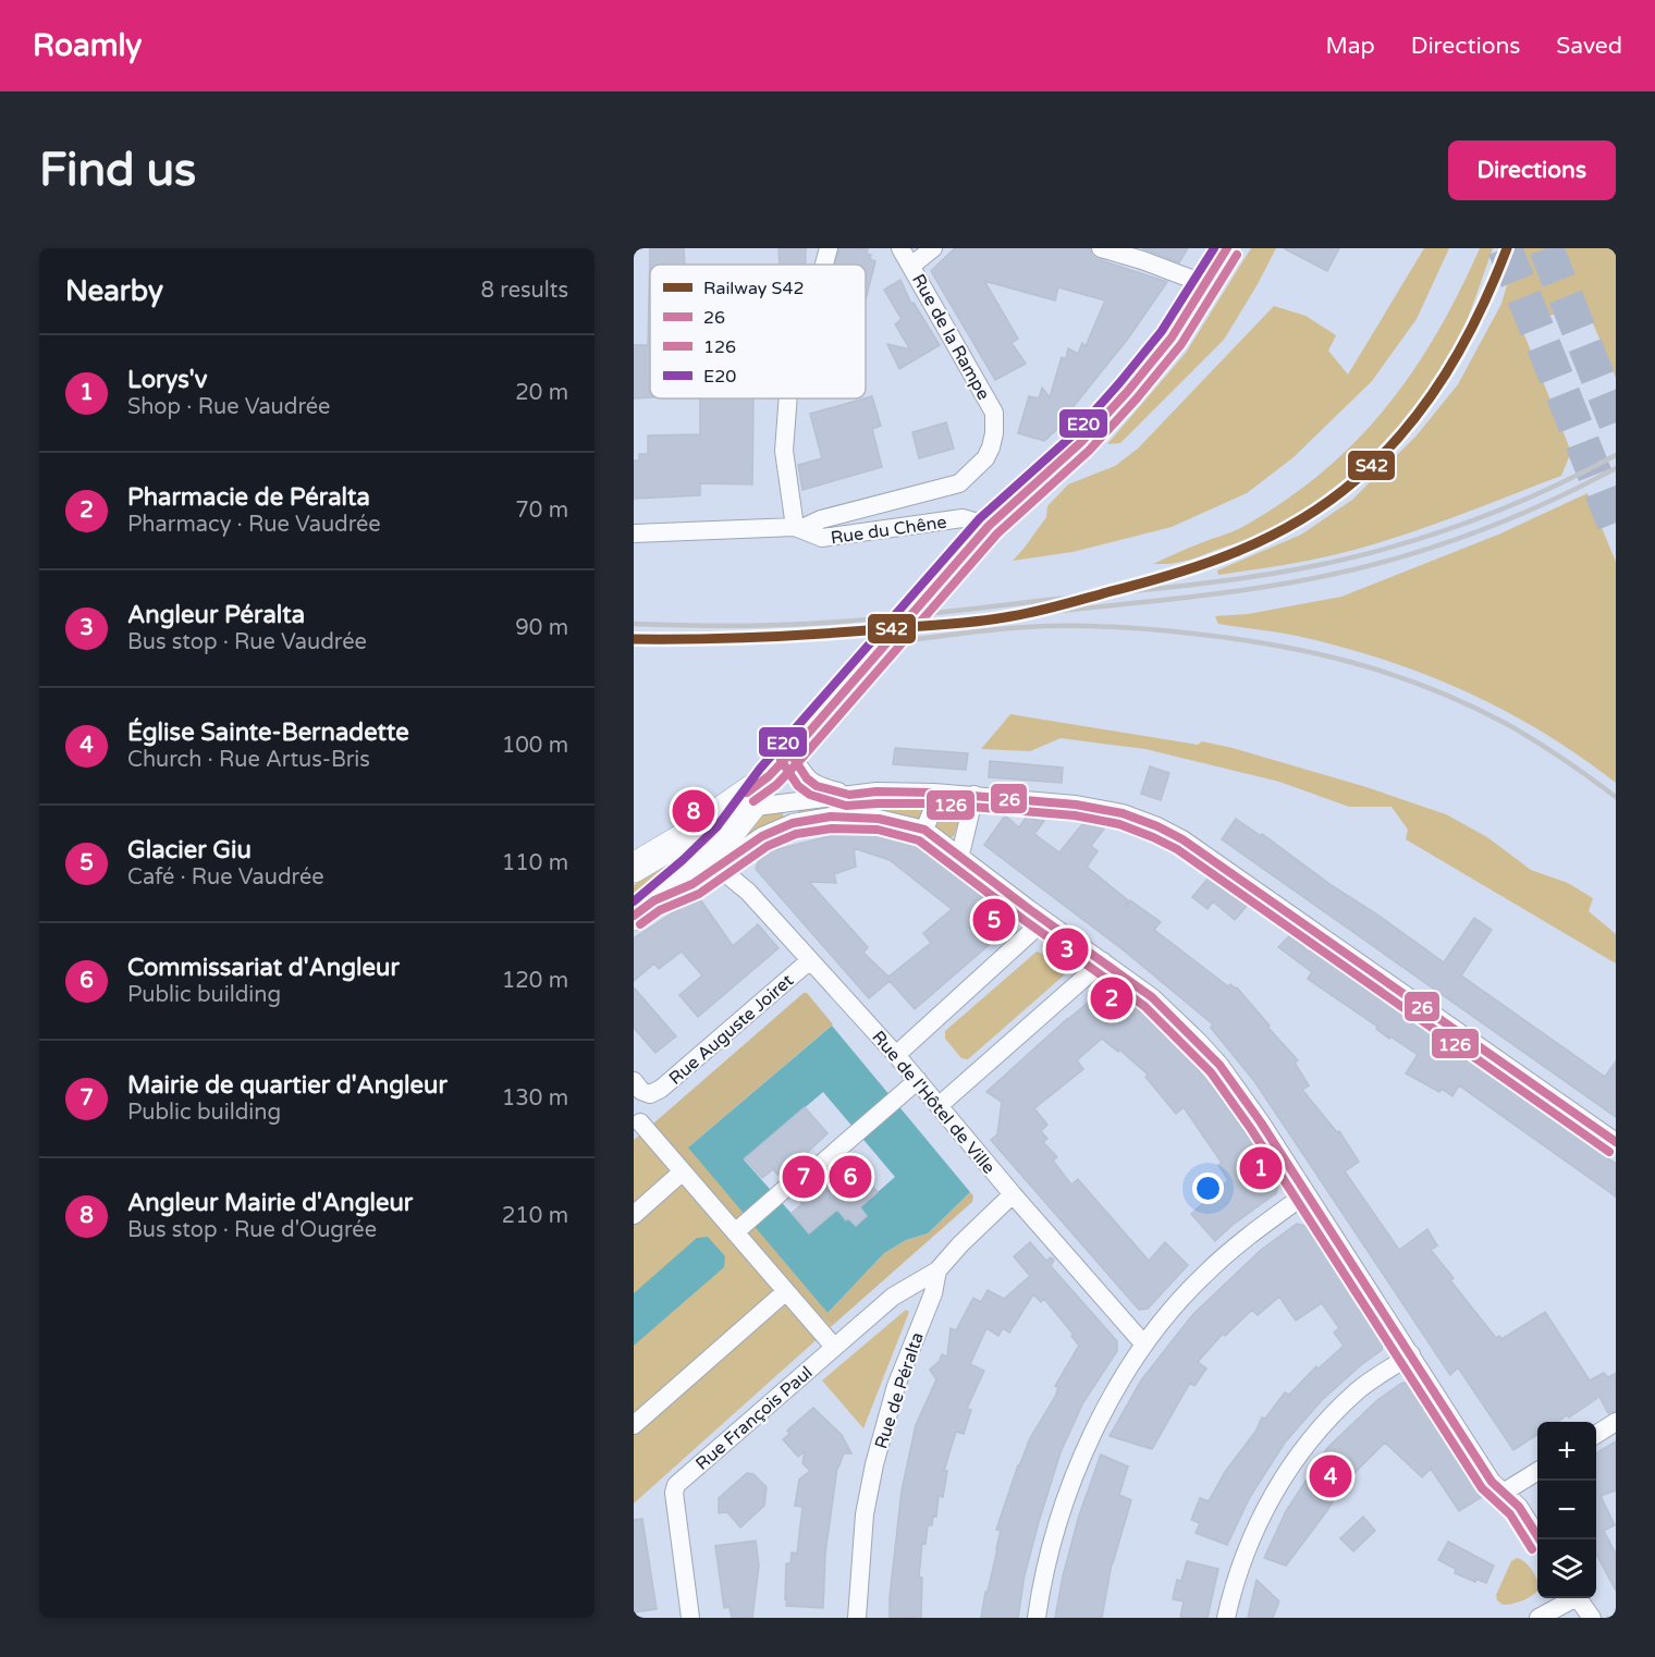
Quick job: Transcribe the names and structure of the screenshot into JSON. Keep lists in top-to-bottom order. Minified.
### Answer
{"streets":{"street":["Rue de la Rampe","Rue du Chêne","Rue Auguste Joiret","Rue de l'Hôtel de Ville","Rue de Péralta","Rue François Paul"]},"crossings":[["Rue de la Rampe","Rue du Chêne"],["Rue Auguste Joiret","Rue de l'Hôtel de Ville"],["Rue de Péralta","Rue François Paul"]],"lines":["rail line S42","transit line 26","transit line E20","transit line 126"],"legend":["Railway S42","26","126","E20"],"page":{"header":"Roamly","nav":["Map","Directions","Saved"],"buttons":"Directions","title":"Find us","heading":["Nearby","8 results"],"list":[{"mark":"1","name":"Lorys'v","note":"Shop · Rue Vaudrée","value":"20 m"},{"mark":"2","name":"Pharmacie de Péralta","note":"Pharmacy · Rue Vaudrée","value":"70 m"},{"mark":"3","name":"Angleur Péralta","note":"Bus stop · Rue Vaudrée","value":"90 m"},{"mark":"4","name":"Église Sainte-Bernadette","note":"Church · Rue Artus-Bris","value":"100 m"},{"mark":"5","name":"Glacier Giu","note":"Café · Rue Vaudrée","value":"110 m"},{"mark":"6","name":"Commissariat d'Angleur","note":"Public building","value":"120 m"},{"mark":"7","name":"Mairie de quartier d'Angleur","note":"Public building","value":"130 m"},{"mark":"8","name":"Angleur Mairie d'Angleur","note":"Bus stop · Rue d'Ougrée","value":"210 m"}],"pins":["8","5","3","2","1","6","7","4"],"map_buttons":["+","−"]}}
